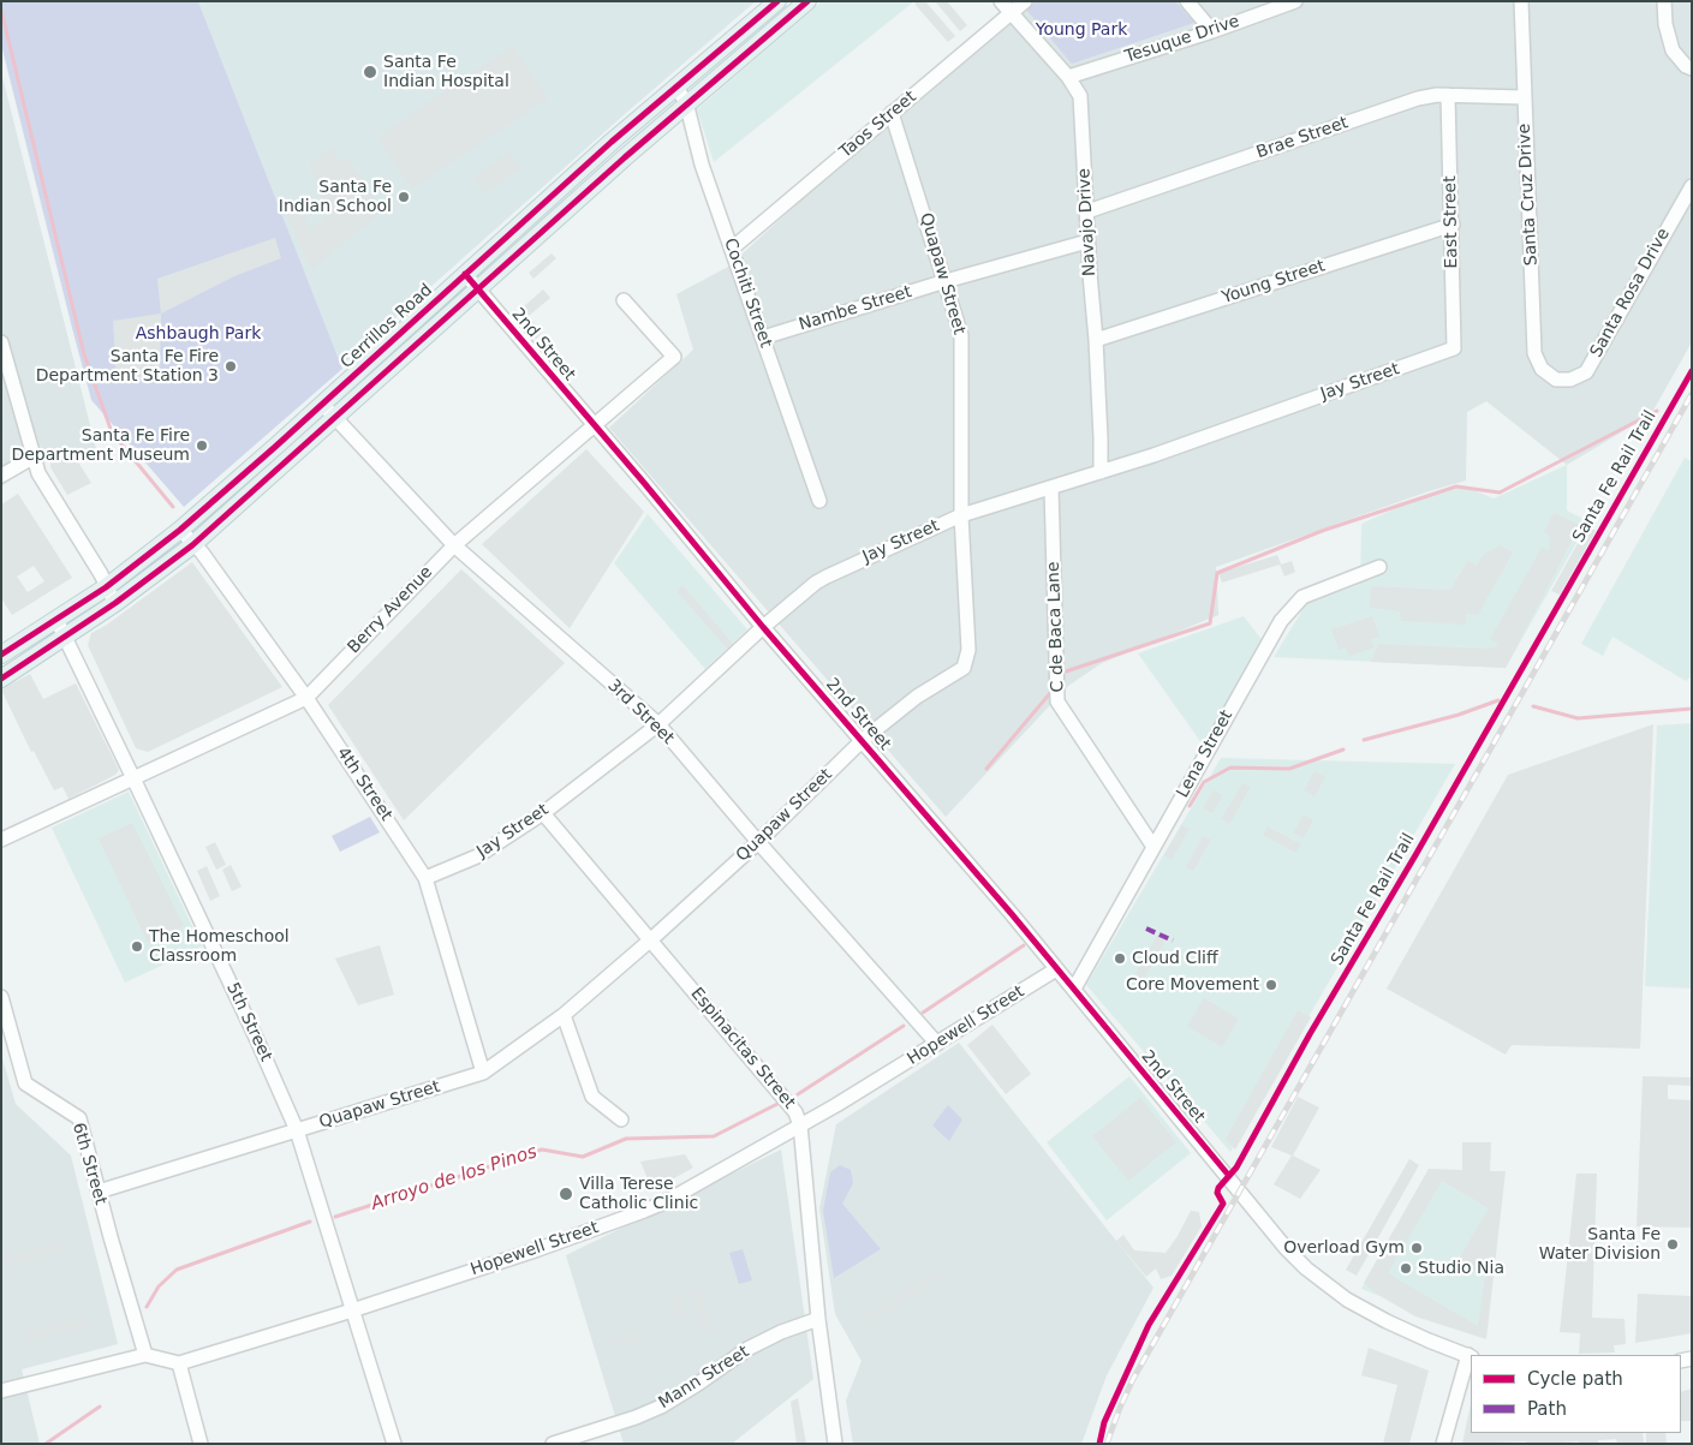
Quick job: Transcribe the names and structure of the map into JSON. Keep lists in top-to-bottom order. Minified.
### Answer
{"streets":{"main road":["Cerrillos Road"],"street":["Tesuque Drive","Taos Street","Brae Street","Santa Cruz Drive","Navajo Drive","East Street","Quapaw Street","Young Street","Cochiti Street","Santa Rosa Drive","Nambe Street","2nd Street","Jay Street","Berry Avenue","C de Baca Lane","3rd Street","Lena Street","4th Street","5th Street","Hopewell Street","Espinacitas Street","6th Street","Mann Street"],"cycle path":["Santa Fe Rail Trail"]},"crossings":[["Tesuque Drive","Navajo Drive"],["Taos Street","Navajo Drive"],["Taos Street","Quapaw Street"],["Taos Street","Cochiti Street"],["Brae Street","Santa Cruz Drive"],["Brae Street","Navajo Drive"],["Brae Street","East Street"],["Santa Cruz Drive","Santa Rosa Drive"],["Navajo Drive","Young Street"],["Navajo Drive","Nambe Street"],["Navajo Drive","Jay Street"],["East Street","Young Street"],["East Street","Jay Street"],["Quapaw Street","Nambe Street"],["Quapaw Street","2nd Street"],["Quapaw Street","Jay Street"],["Quapaw Street","3rd Street"],["Quapaw Street","4th Street"],["Quapaw Street","5th Street"],["Quapaw Street","Espinacitas Street"],["Quapaw Street","6th Street"],["Cochiti Street","Nambe Street"],["Cochiti Street","Cerrillos Road"],["Cerrillos Road","2nd Street"],["Cerrillos Road","3rd Street"],["Cerrillos Road","4th Street"],["Cerrillos Road","5th Street"],["2nd Street","Jay Street"],["2nd Street","Berry Avenue"],["2nd Street","Lena Street"],["2nd Street","Hopewell Street"],["Jay Street","C de Baca Lane"],["Jay Street","3rd Street"],["Jay Street","4th Street"],["Jay Street","Espinacitas Street"],["Berry Avenue","3rd Street"],["Berry Avenue","4th Street"],["Berry Avenue","5th Street"],["C de Baca Lane","Lena Street"],["3rd Street","Hopewell Street"],["5th Street","Hopewell Street"],["Hopewell Street","Espinacitas Street"],["Espinacitas Street","Mann Street"]],"water":["Arroyo de los Pinos"],"parks":["Young Park","Ashbaugh Park"],"places":["Santa Fe Indian Hospital","Santa Fe Indian School","Santa Fe Fire Department Station 3","Santa Fe Fire Department Museum","The Homeschool Classroom","Cloud Cliff","Core Movement","Villa Terese Catholic Clinic","Santa Fe Water Division","Overload Gym","Studio Nia"],"legend":["Cycle path","Path"]}
